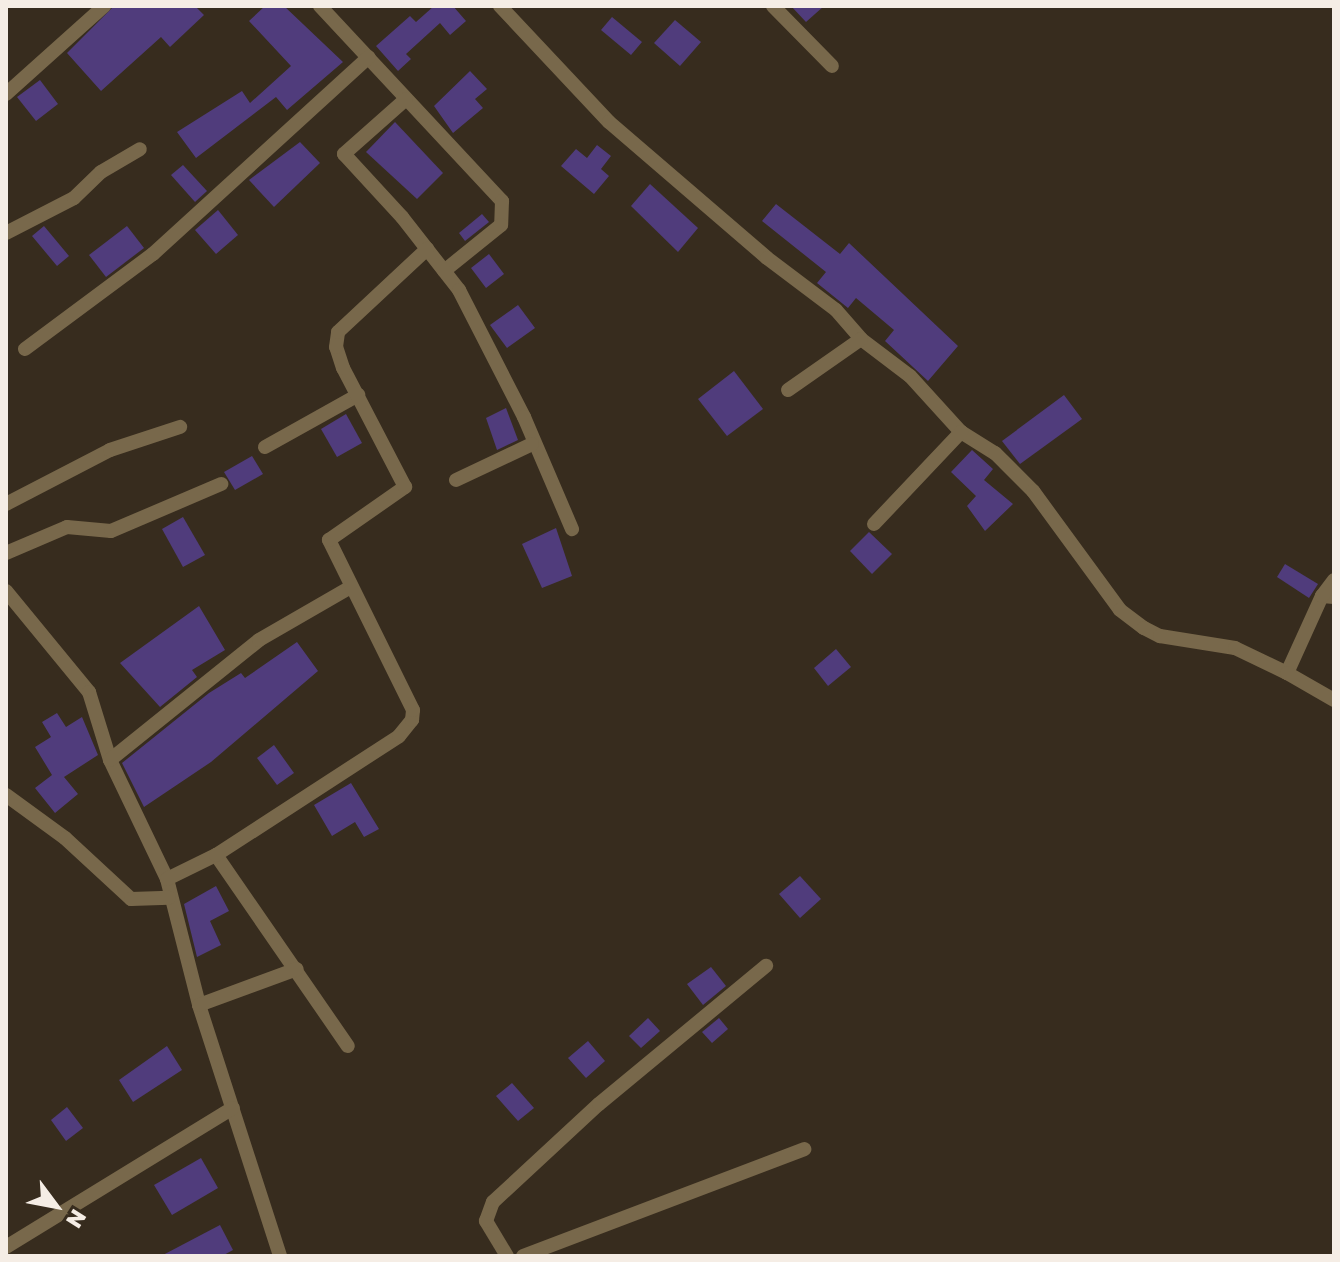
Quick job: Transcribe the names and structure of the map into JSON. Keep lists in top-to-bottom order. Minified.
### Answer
{"north":"bottom right"}
